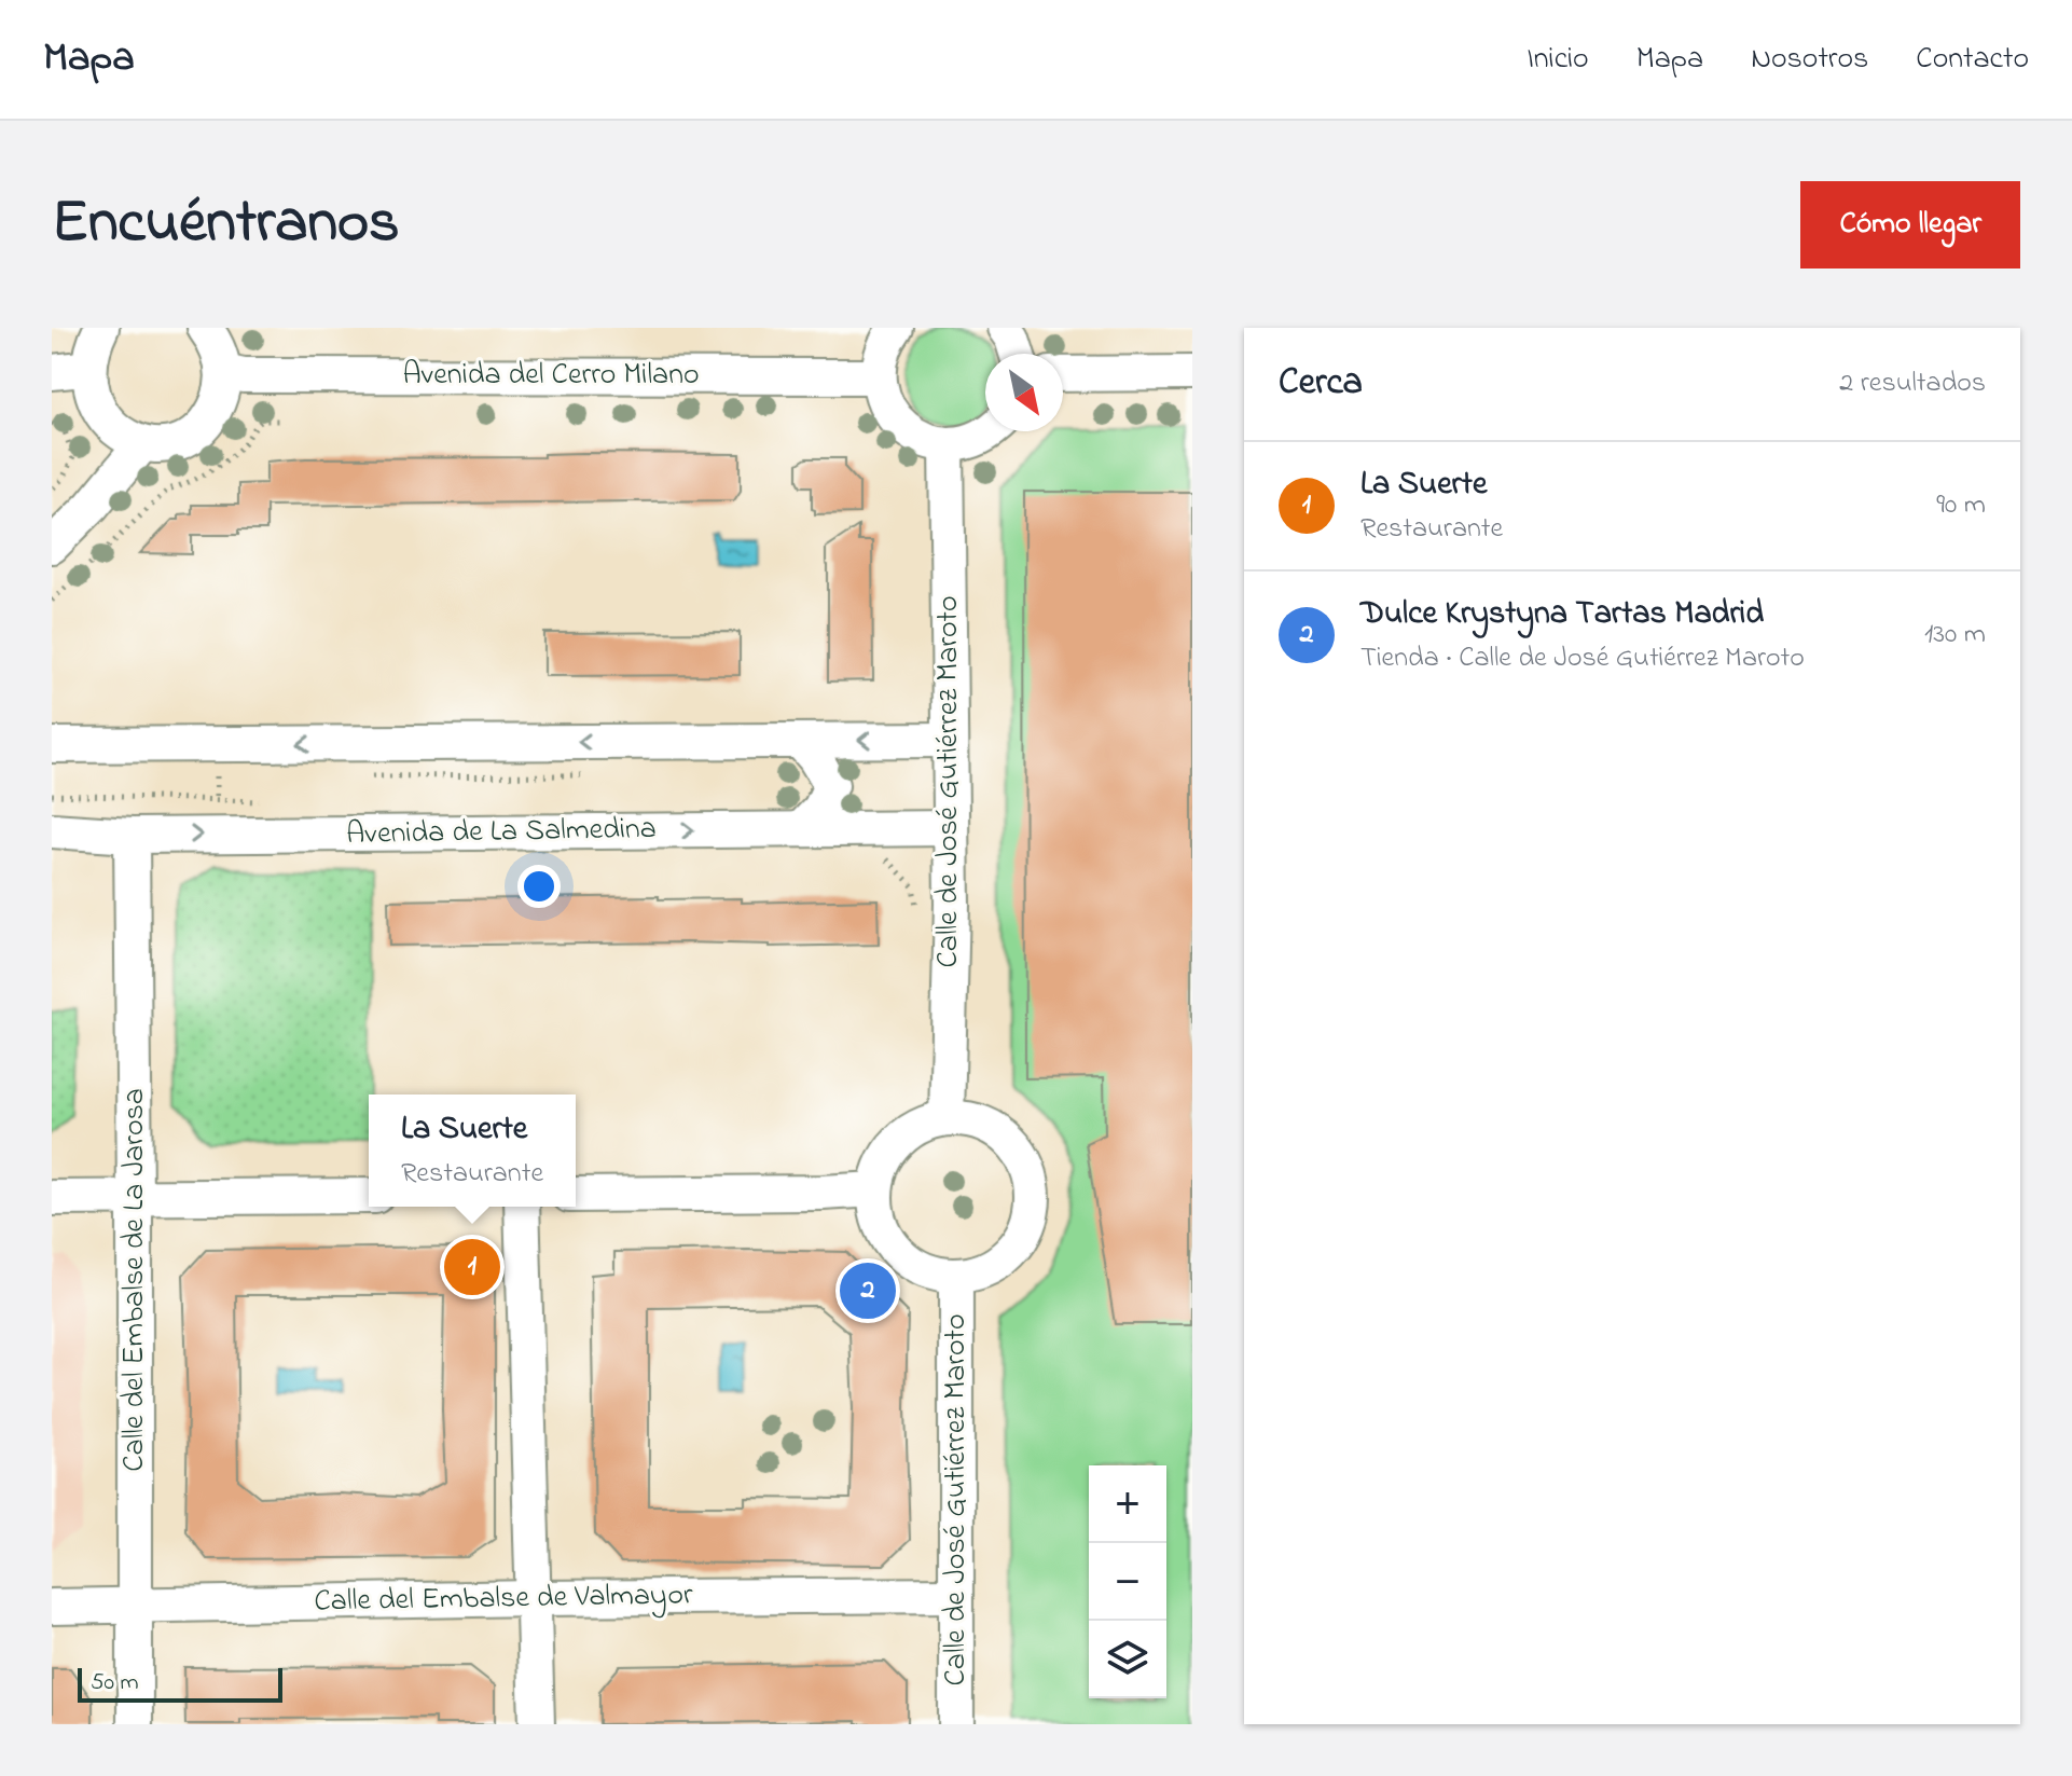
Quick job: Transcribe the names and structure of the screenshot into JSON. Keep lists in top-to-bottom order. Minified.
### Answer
{"streets":{"street":["Avenida del Cerro Milano","Calle de José Gutiérrez Maroto","Avenida de La Salmedina","Calle del Embalse de La Jarosa","Calle del Embalse de Valmayor"]},"crossings":[["Calle de José Gutiérrez Maroto","Avenida de La Salmedina"],["Calle de José Gutiérrez Maroto","Calle del Embalse de Valmayor"],["Avenida de La Salmedina","Calle del Embalse de La Jarosa"],["Calle del Embalse de La Jarosa","Calle del Embalse de Valmayor"]],"scale_bar":"50 m","north":"bottom right","page":{"header":"Mapa","nav":["Inicio","Mapa","Nosotros","Contacto"],"title":"Encuéntranos","buttons":"Cómo llegar","heading":["Cerca","2 resultados"],"list":[{"mark":"1","name":"La Suerte","note":"Restaurante","value":"90 m"},{"mark":"2","name":"Dulce Krystyna Tartas Madrid","note":"Tienda · Calle de José Gutiérrez Maroto","value":"130 m"}],"popup":["La Suerte","Restaurante"],"pins":["1","2"],"map_buttons":["+","−"],"scale":"50 m"}}
